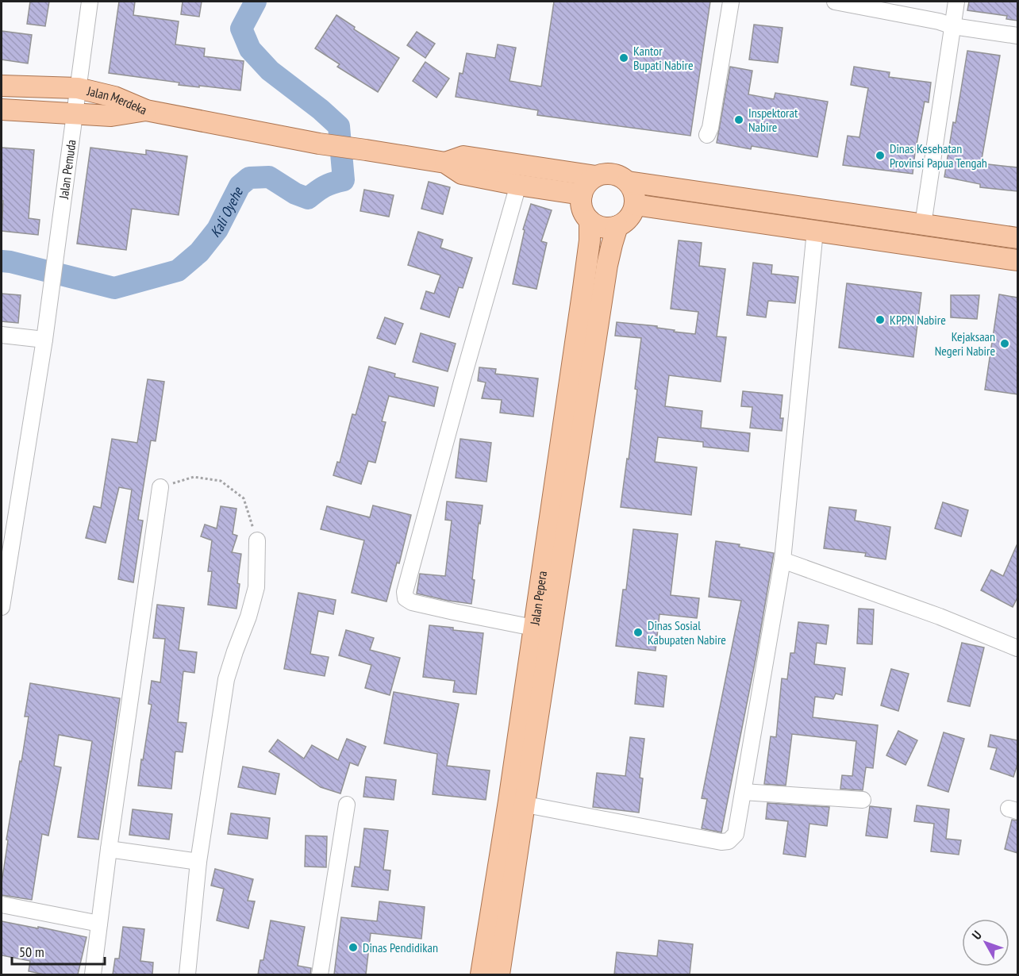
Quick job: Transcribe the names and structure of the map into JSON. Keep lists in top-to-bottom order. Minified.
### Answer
{"streets":{"main road":["Jalan Merdeka","Jalan Pepera"],"street":["Jalan Pemuda"]},"crossings":[["Jalan Merdeka","Jalan Pemuda"]],"water":["Kali Oyehe"],"places":["Kantor Bupati Nabire","Inspektorat Nabire","Dinas Kesehatan Provinsi Papua Tengah","KPPN Nabire","Kejaksaan Negeri Nabire","Dinas Sosial Kabupaten Nabire","Dinas Pendidikan"],"scale_bar":"50 m","north":"top left"}
